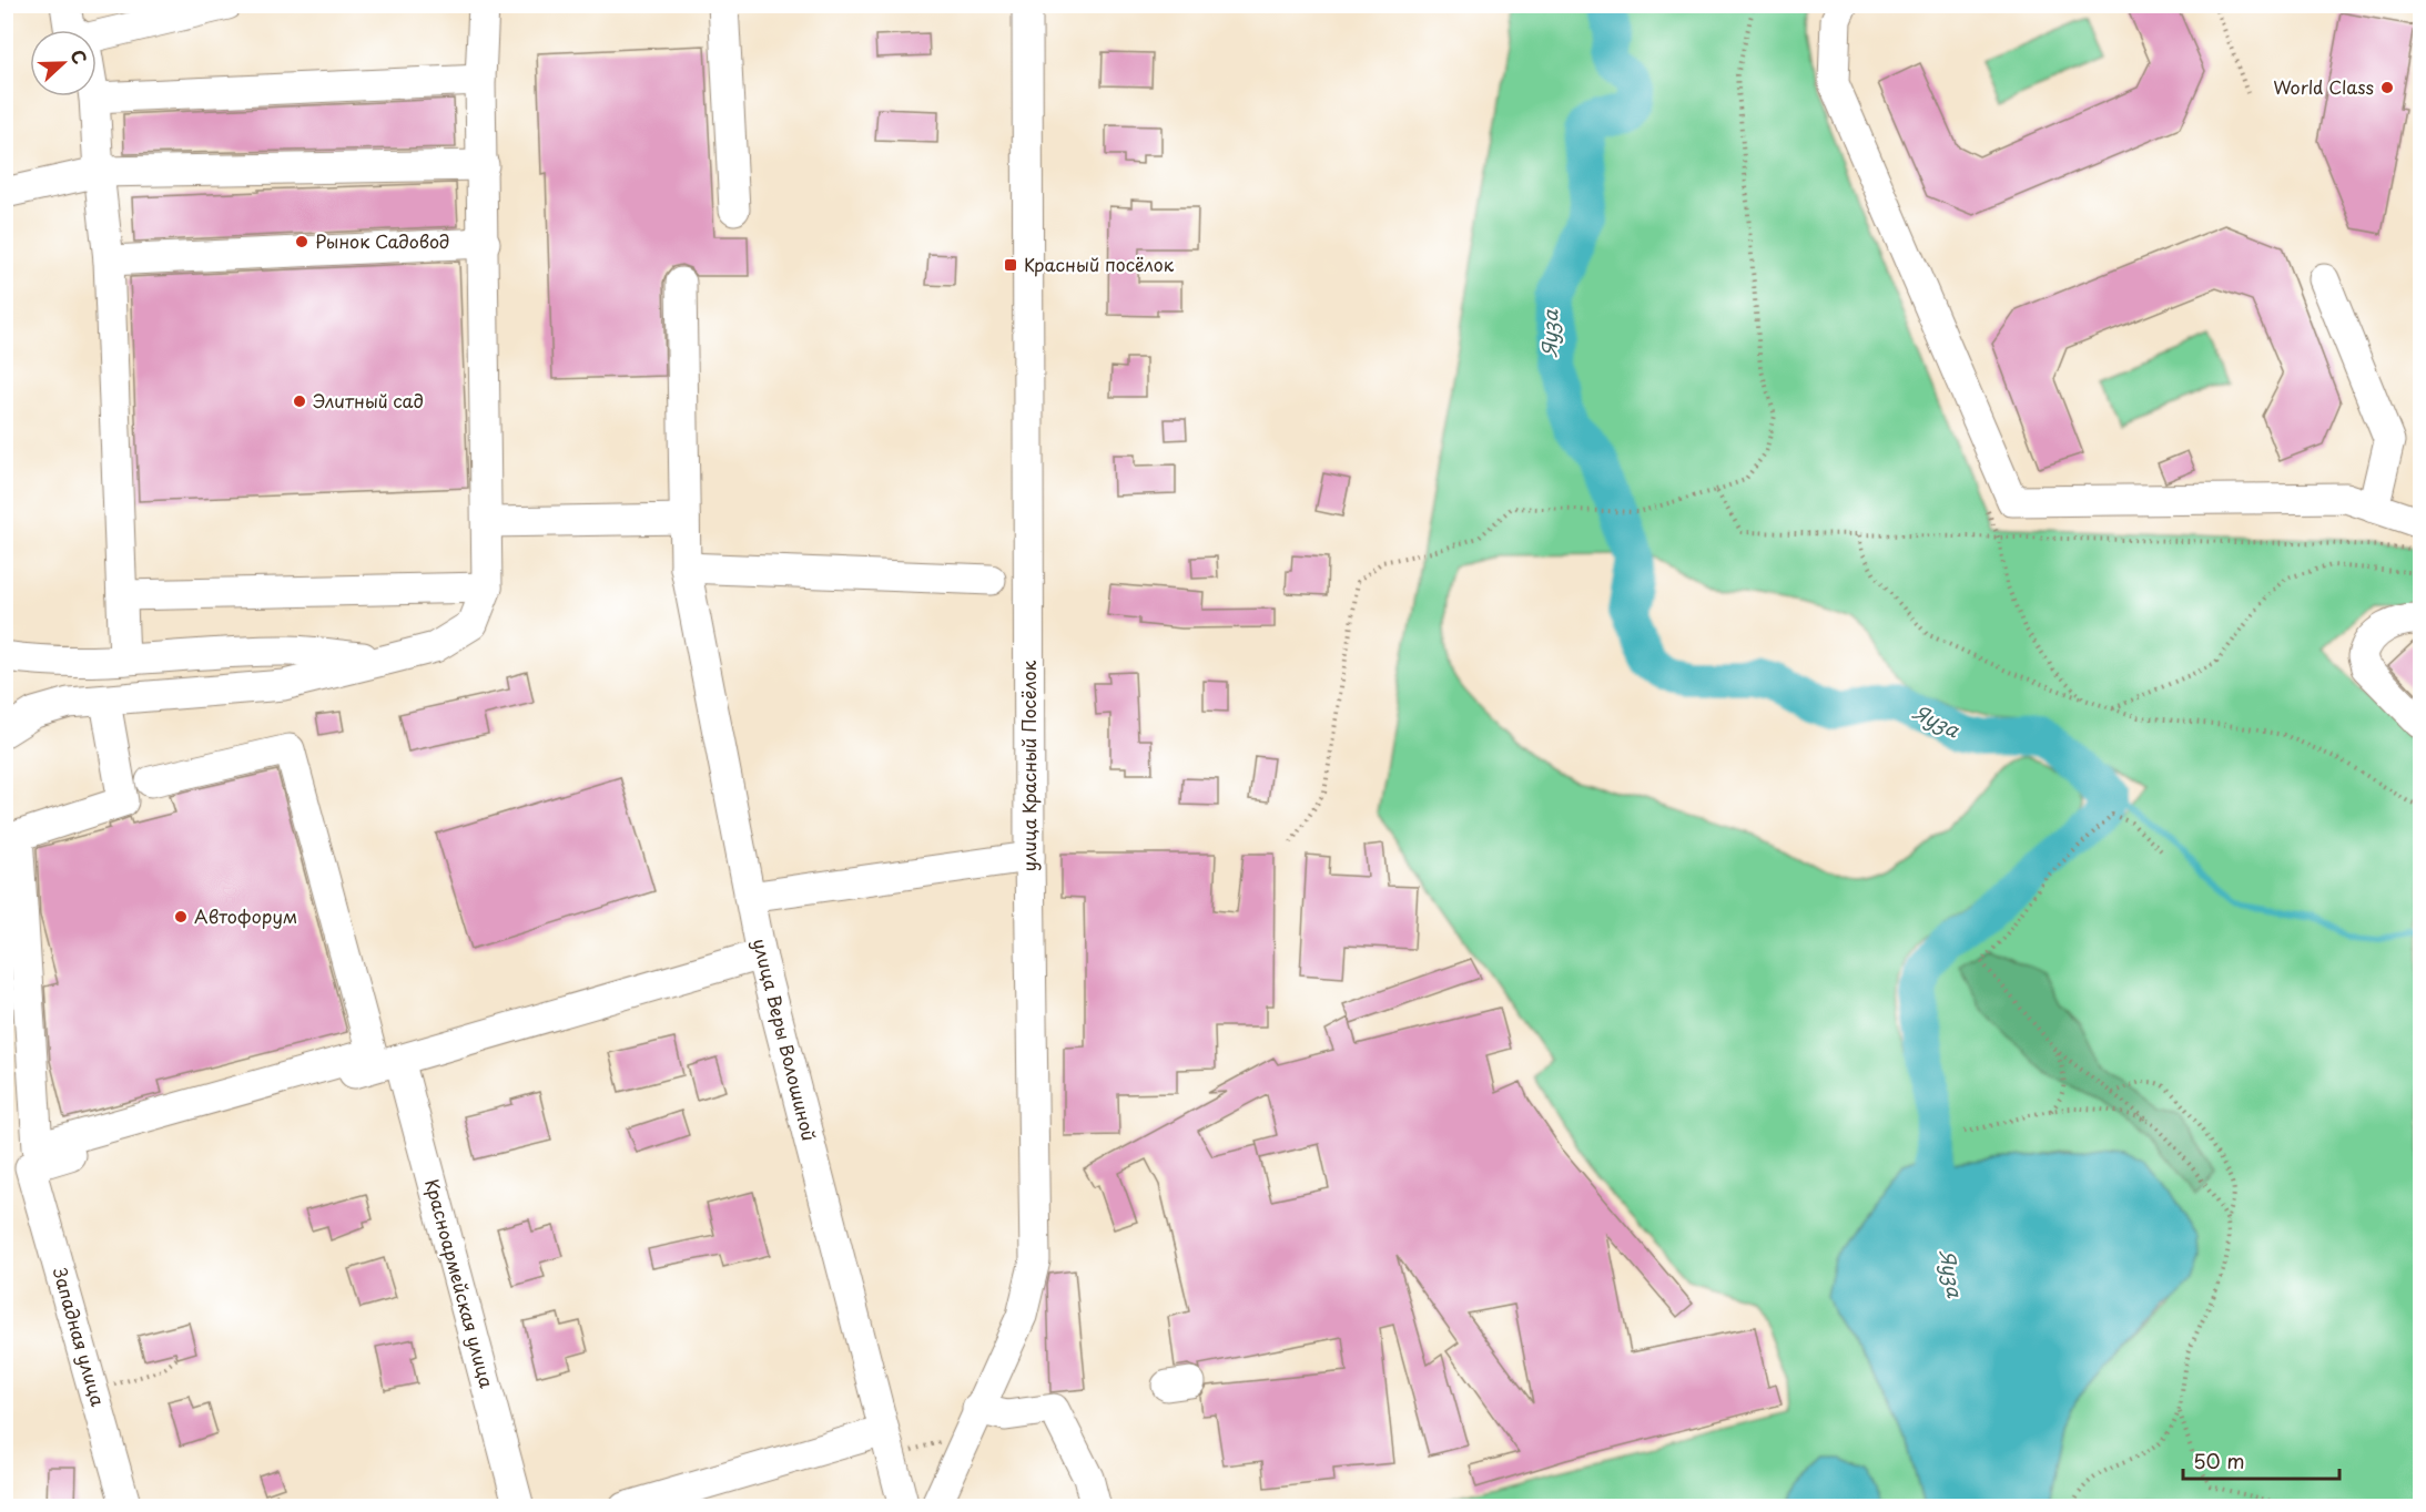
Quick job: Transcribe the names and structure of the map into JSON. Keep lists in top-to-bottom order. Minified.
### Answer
{"streets":{"street":["улица Красный Посёлок","улица Веры Волошиной","Красноармейская улица","Западная улица"]},"crossings":[["Красноармейская улица","Западная улица"]],"water":["Яуза"],"places":{"other":["World Class","Рынок Садовод","Элитный сад","Автофорум"],"transit":["Красный посёлок"]},"scale_bar":"50 m","north":"right"}
